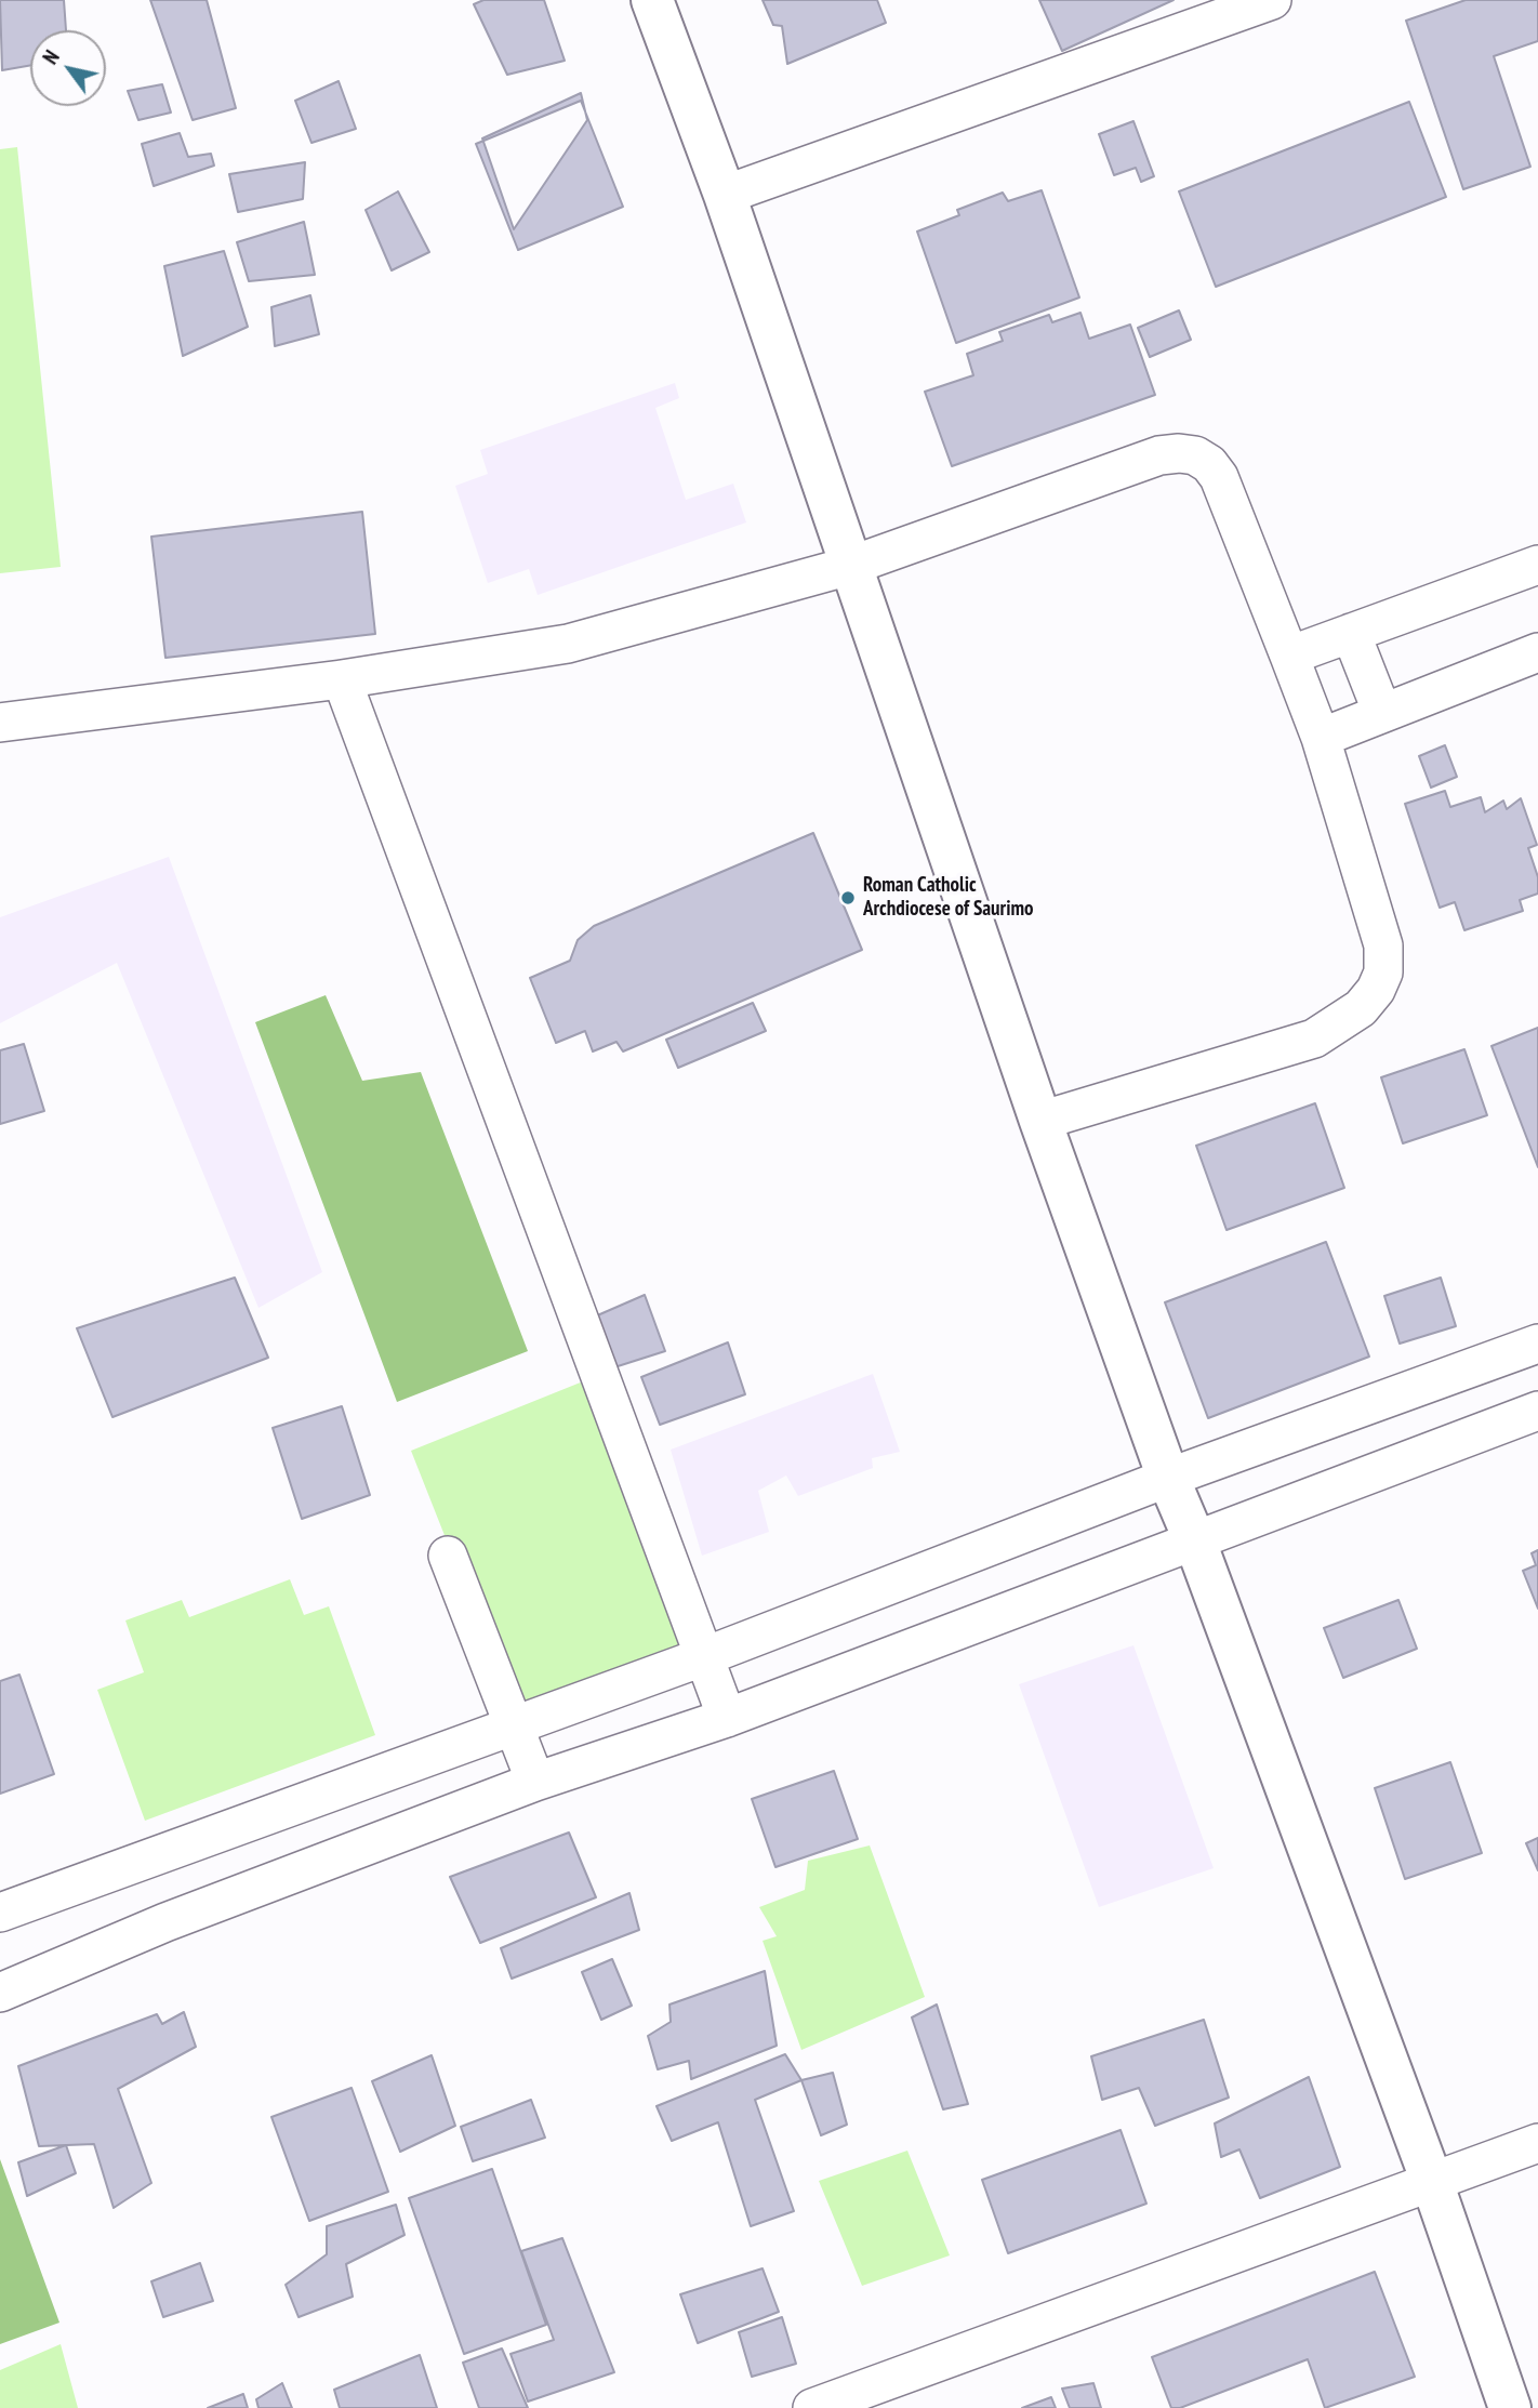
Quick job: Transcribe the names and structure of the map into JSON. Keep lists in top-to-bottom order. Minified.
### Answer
{"places":["Roman Catholic Archdiocese of Saurimo"],"north":"top left"}
